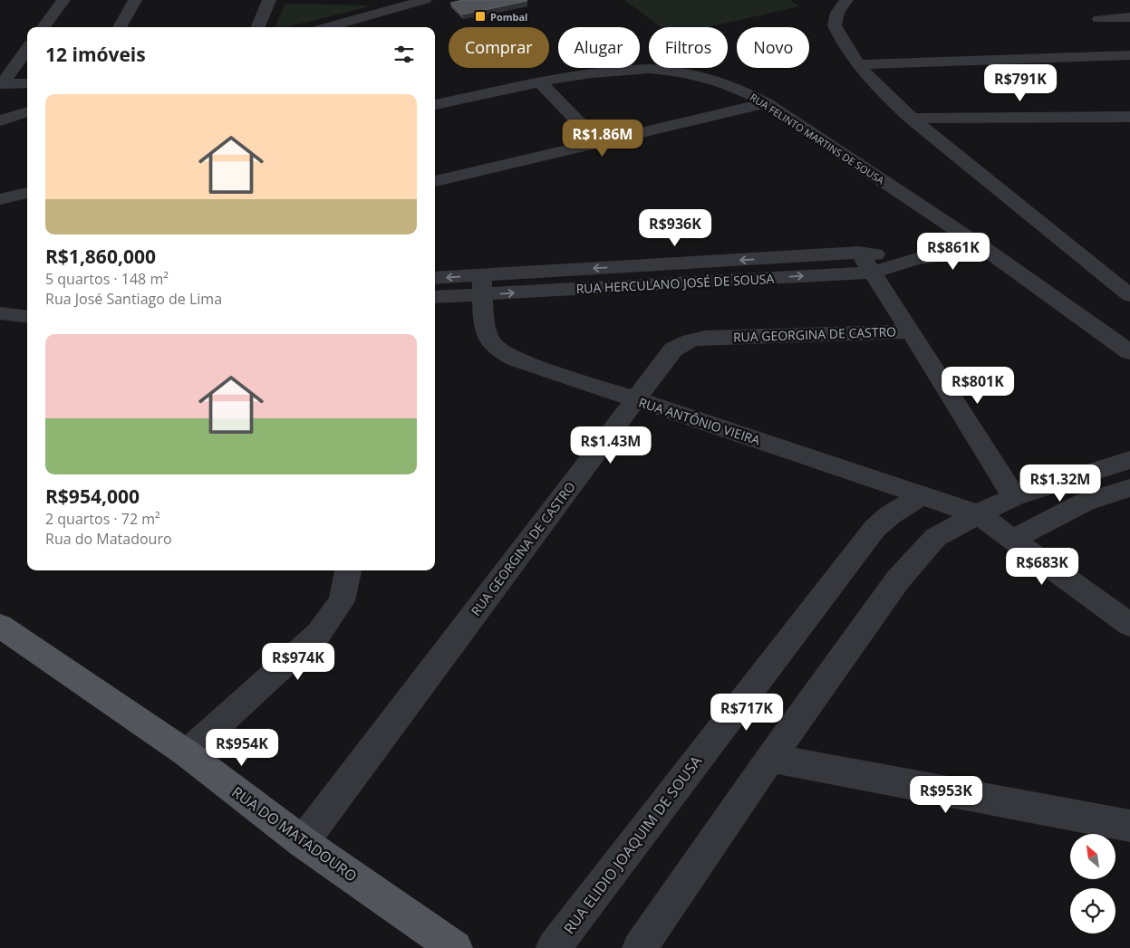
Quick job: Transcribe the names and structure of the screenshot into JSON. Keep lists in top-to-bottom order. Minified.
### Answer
{"streets":{"main road":["RUA DO MATADOURO"],"street":["RUA FELINTO MARTINS DE SOUSA","RUA HERCULANO JOSÉ DE SOUSA","RUA GEORGINA DE CASTRO","RUA ANTÔNIO VIEIRA","RUA ELIDIO JOAQUIM DE SOUSA"]},"crossings":[["RUA FELINTO MARTINS DE SOUSA","RUA HERCULANO JOSÉ DE SOUSA"],["RUA HERCULANO JOSÉ DE SOUSA","RUA GEORGINA DE CASTRO"],["RUA HERCULANO JOSÉ DE SOUSA","RUA ANTÔNIO VIEIRA"],["RUA GEORGINA DE CASTRO","RUA ANTÔNIO VIEIRA"],["RUA GEORGINA DE CASTRO","RUA DO MATADOURO"],["RUA ANTÔNIO VIEIRA","RUA ELIDIO JOAQUIM DE SOUSA"]],"places":{"transit":["Pombal"]},"north":"top left","page":{"chip":["Comprar","Alugar","Filtros","Novo"],"heading":"12 imóveis","price":["R$791K","R$1.86M","R$936K","R$861K","R$801K","R$1.43M","R$1.32M","R$683K","R$974K","R$717K","R$954K","R$953K"],"list":[{"name":"R$1,860,000","note":"5 quartos · 148 m² · Rua José Santiago de Lima"},{"name":"R$954,000","note":"2 quartos · 72 m² · Rua do Matadouro"}]}}
